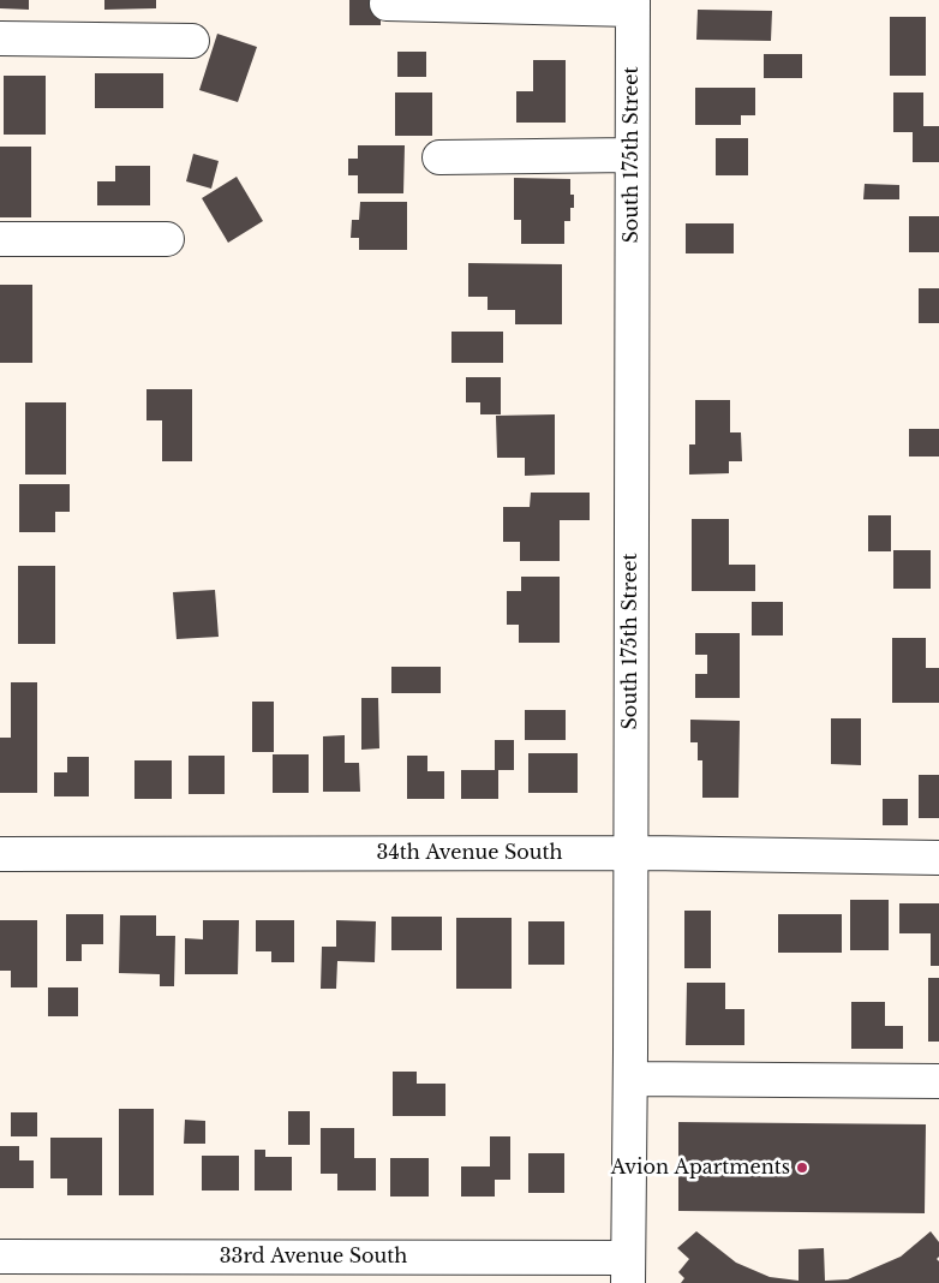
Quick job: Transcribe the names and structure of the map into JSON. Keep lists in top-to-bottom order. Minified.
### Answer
{"streets":{"street":["South 175th Street","34th Avenue South","33rd Avenue South"]},"crossings":[["South 175th Street","34th Avenue South"],["South 175th Street","33rd Avenue South"]],"places":["Avion Apartments"]}
